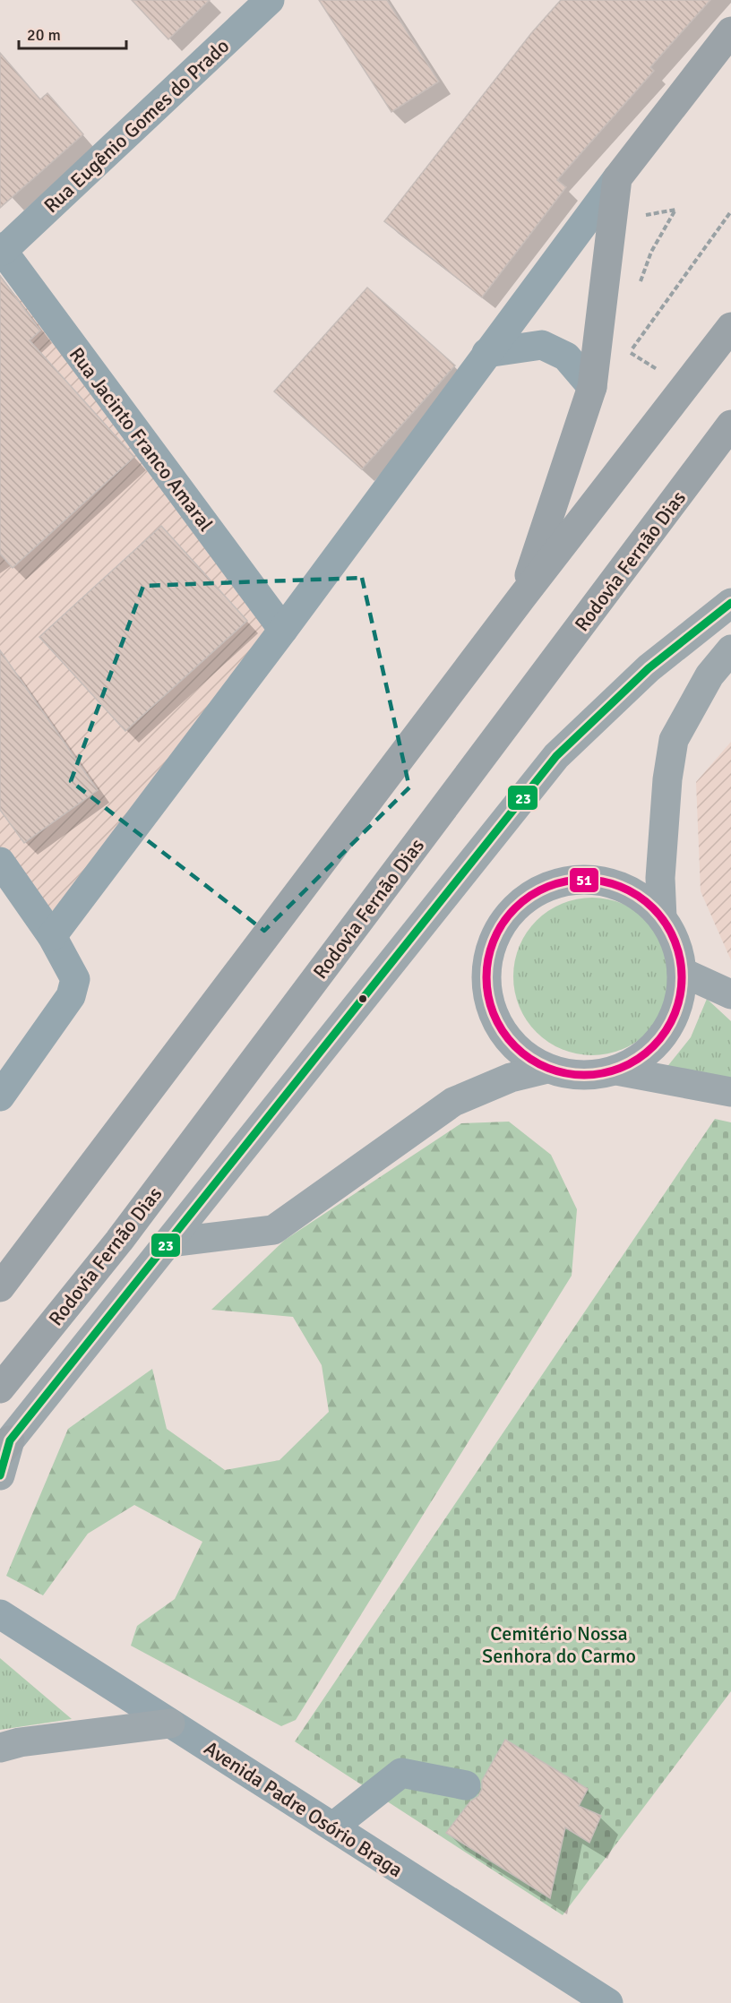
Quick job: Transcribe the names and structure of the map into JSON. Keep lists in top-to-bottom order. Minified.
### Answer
{"streets":{"highway":["Rodovia Fernão Dias"],"street":["Rua Eugênio Gomes do Prado","Rua Jacinto Franco Amaral","Avenida Padre Osório Braga"]},"crossings":[["Rua Eugênio Gomes do Prado","Rua Jacinto Franco Amaral"]],"parks":["Cemitério Nossa Senhora do Carmo"],"lines":["transit line 23","transit line 51"],"scale_bar":"20 m"}
